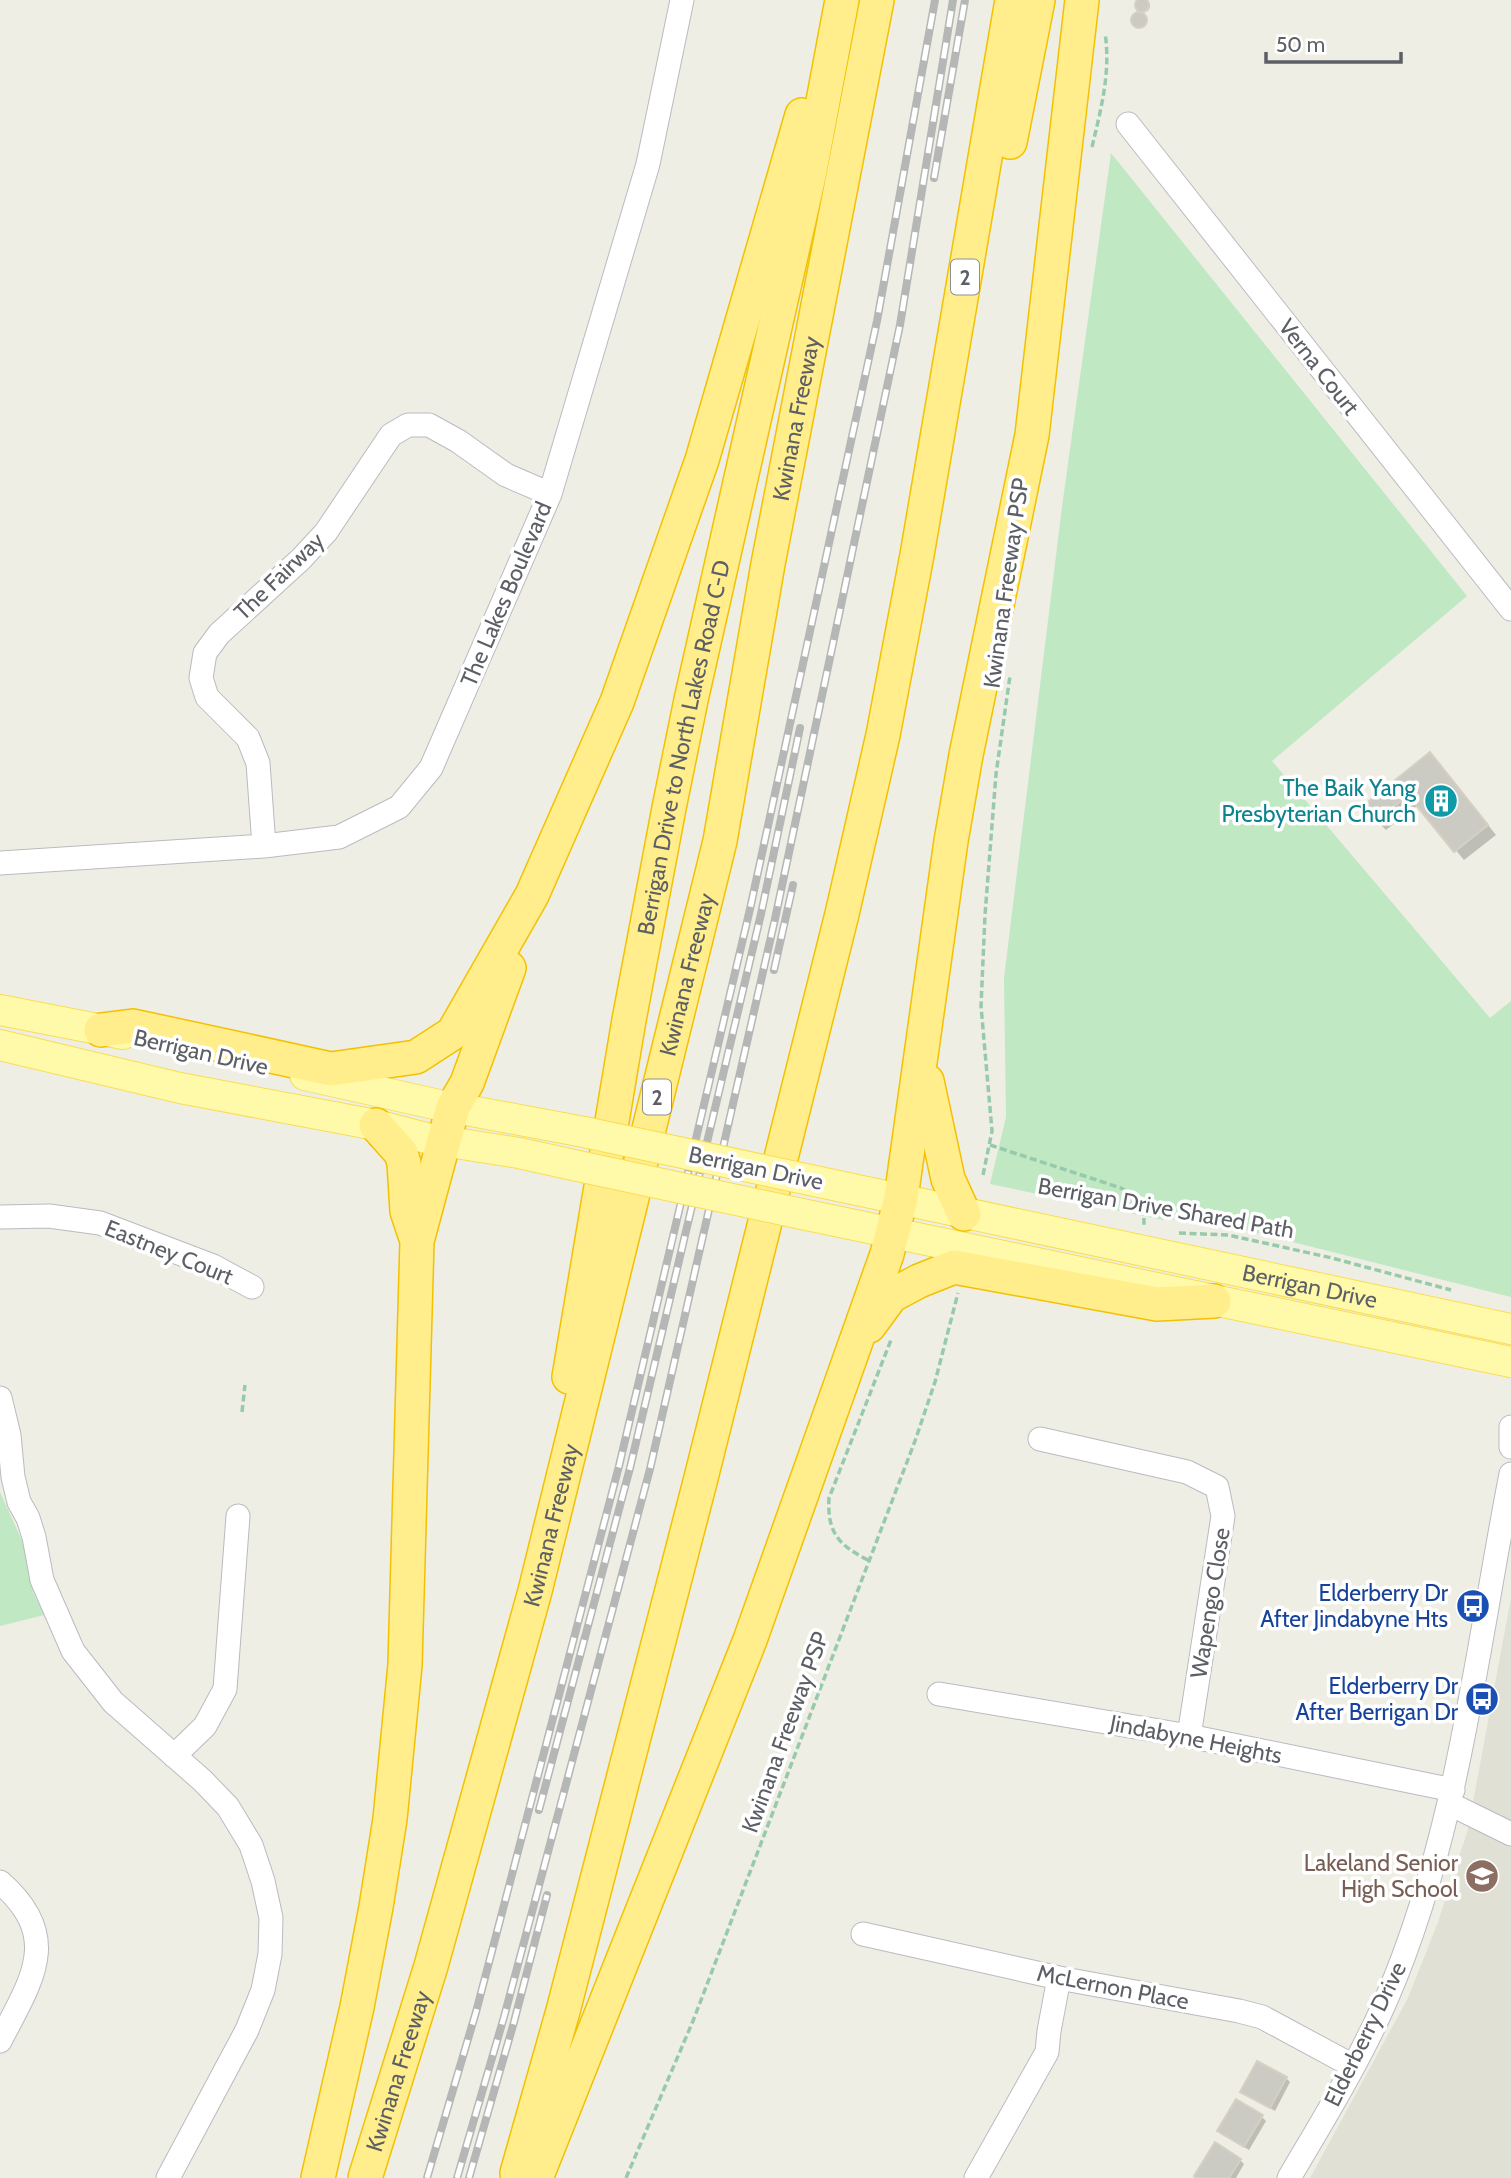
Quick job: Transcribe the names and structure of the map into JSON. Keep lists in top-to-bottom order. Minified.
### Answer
{"streets":{"highway":["2","Kwinana Freeway","Berrigan Drive to North Lakes Road C-D"],"main road":["Berrigan Drive"],"street":["Verna Court","The Fairway","The Lakes Boulevard","Eastney Court","Wapengo Close","Jindabyne Heights","McLernon Place","Elderberry Drive"],"path":["Kwinana Freeway PSP","Berrigan Drive Shared Path"]},"crossings":[["Kwinana Freeway","Berrigan Drive to North Lakes Road C-D"],["The Fairway","The Lakes Boulevard"],["Kwinana Freeway PSP","Berrigan Drive Shared Path"],["Wapengo Close","Jindabyne Heights"],["Jindabyne Heights","Elderberry Drive"],["McLernon Place","Elderberry Drive"]],"places":{"building":["The Baik Yang Presbyterian Church"],"bus stop":["Elderberry Dr After Jindabyne Hts","Elderberry Dr After Berrigan Dr"],"school or university":["Lakeland Senior High School"]},"scale_bar":"50 m"}
